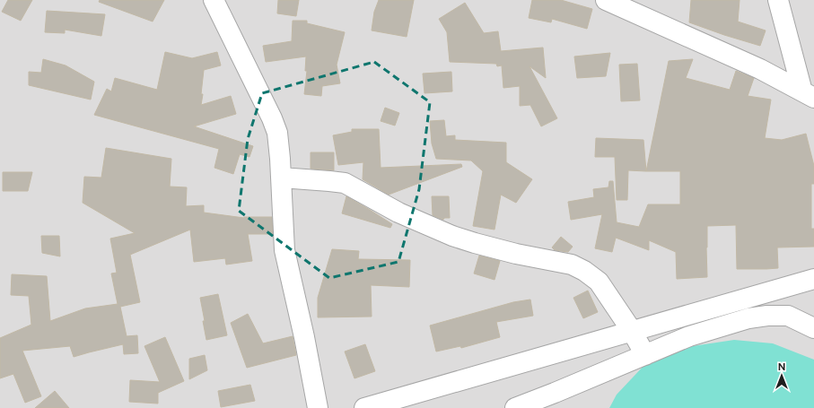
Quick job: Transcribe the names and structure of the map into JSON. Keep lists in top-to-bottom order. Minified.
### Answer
{"north":"top"}
